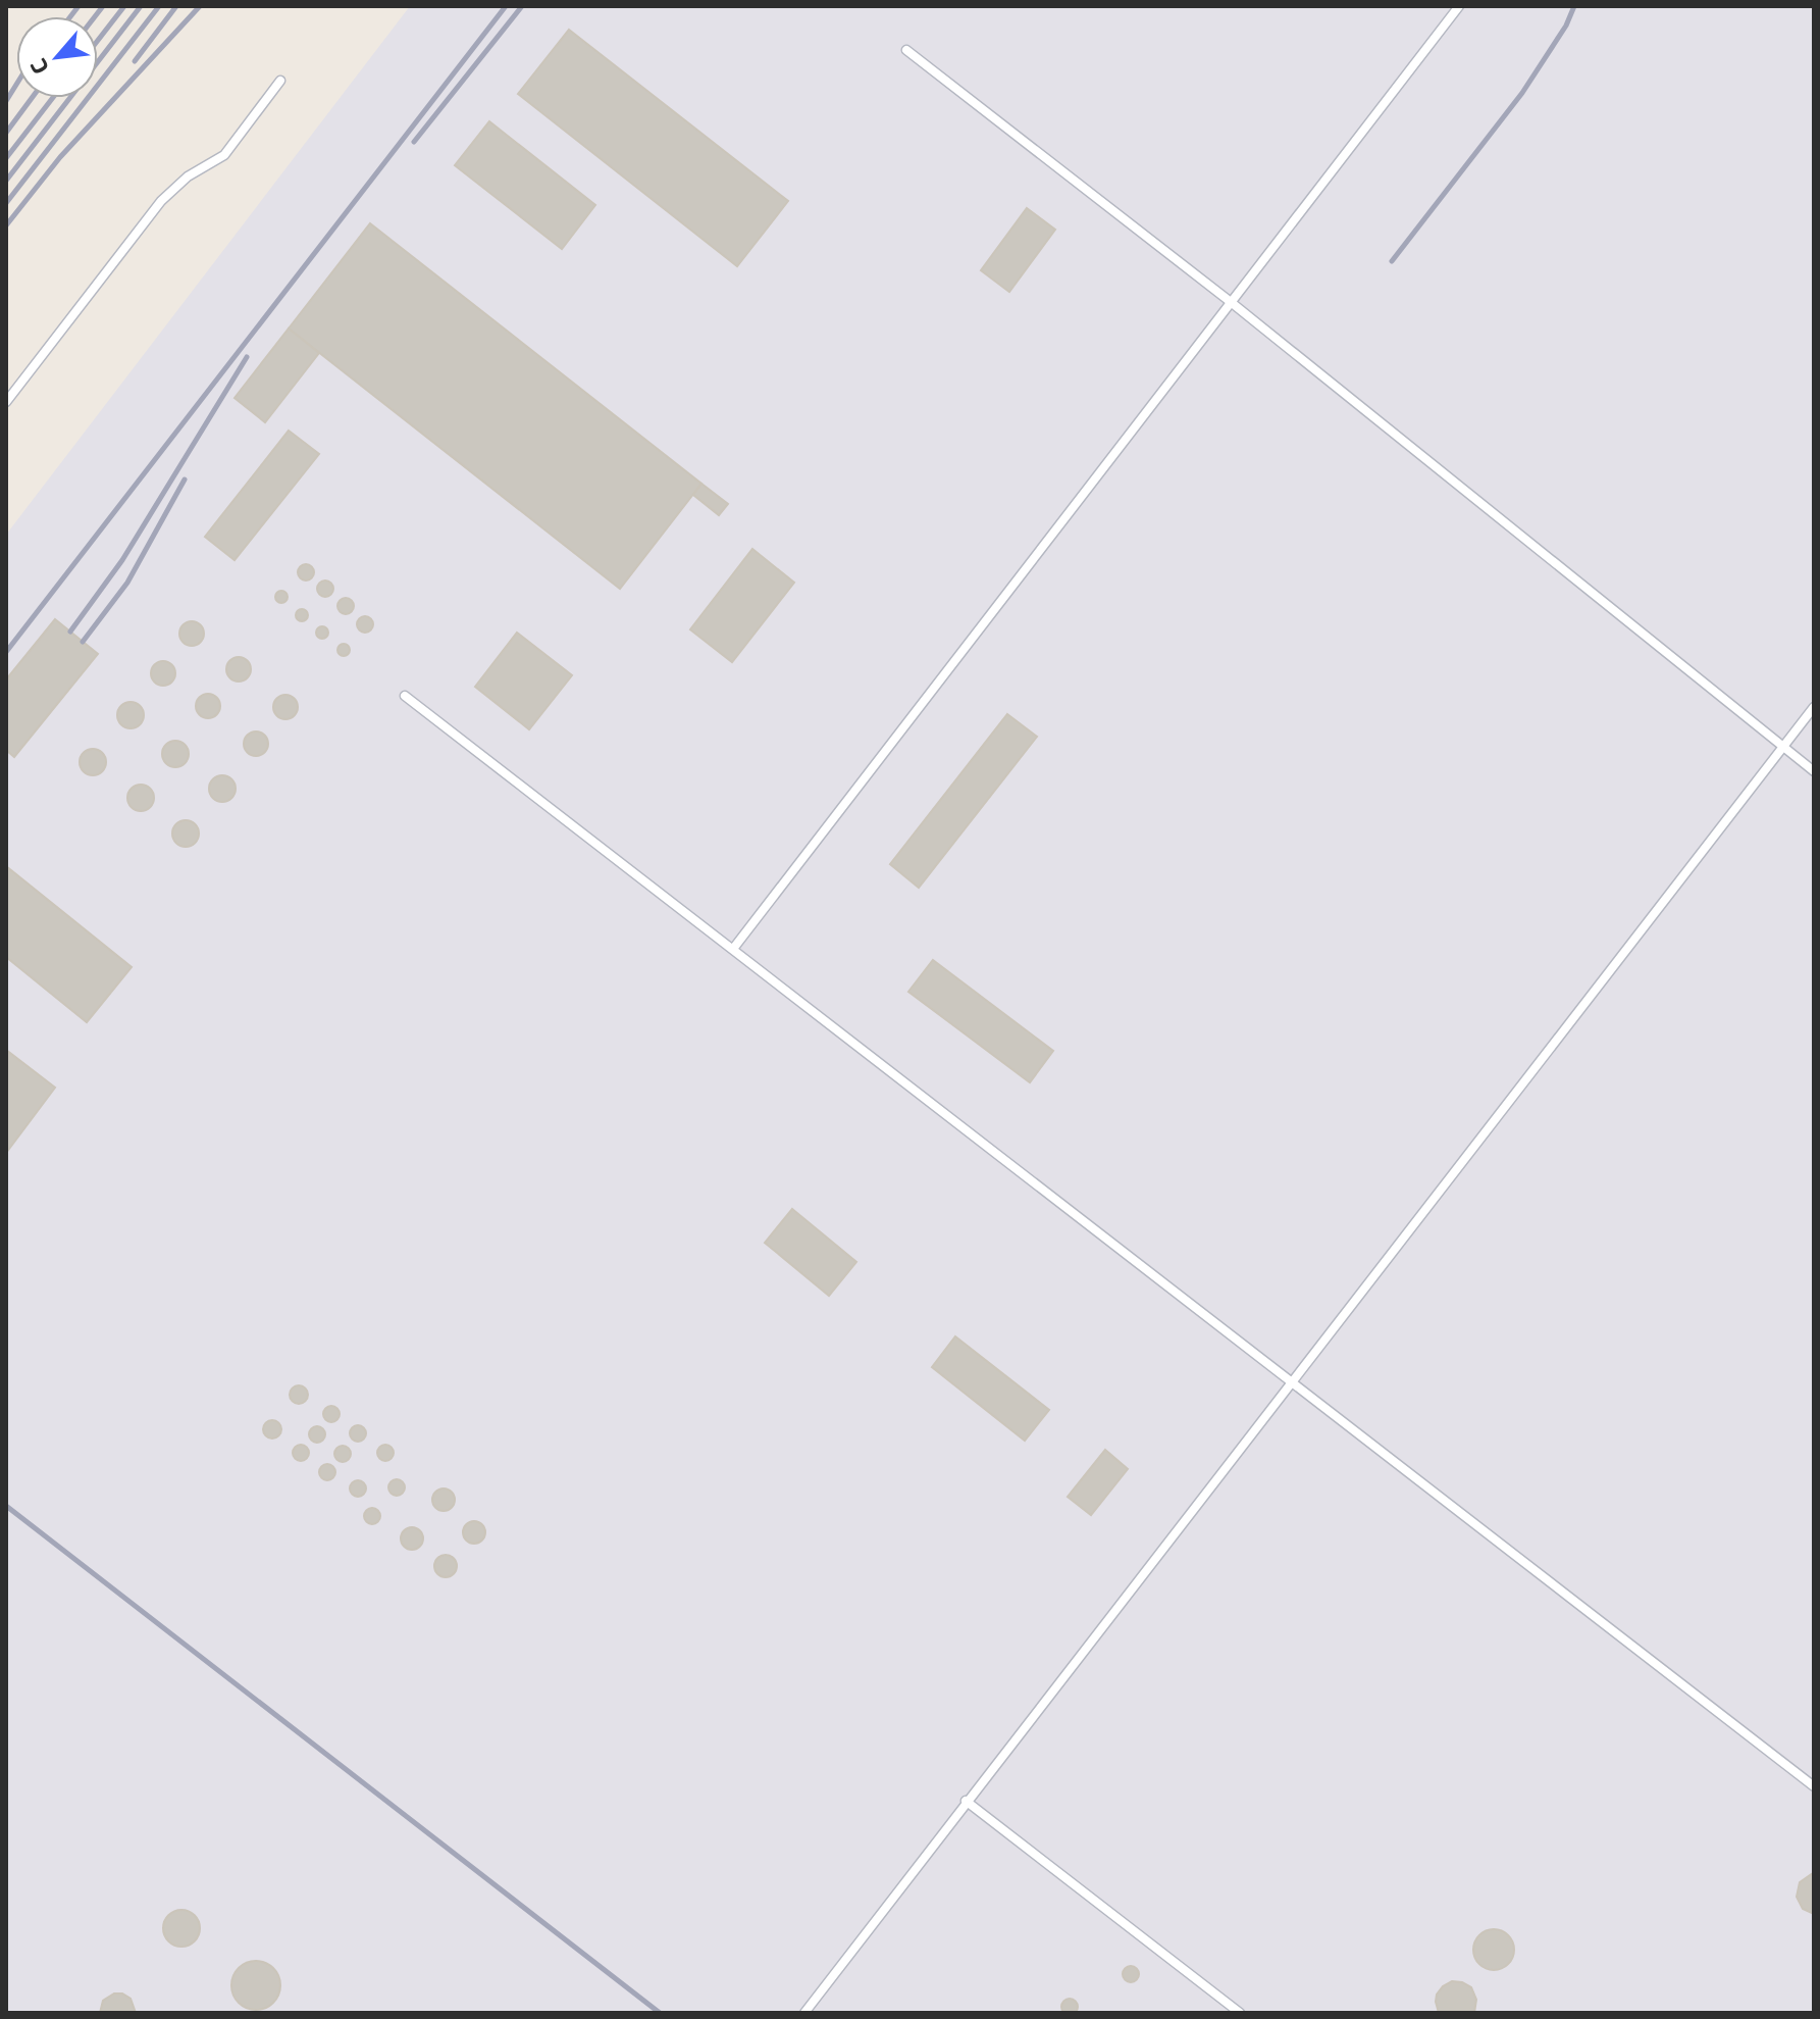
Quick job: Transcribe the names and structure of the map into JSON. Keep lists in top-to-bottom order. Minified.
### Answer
{"north":"bottom left"}
